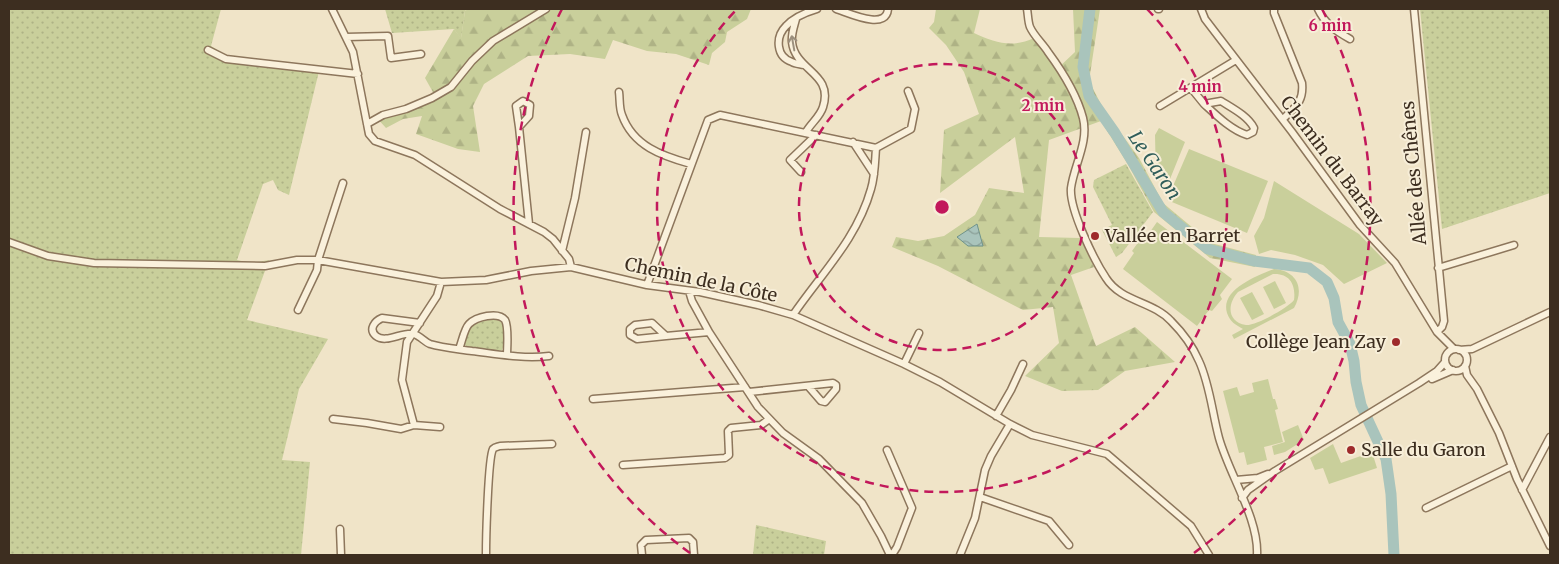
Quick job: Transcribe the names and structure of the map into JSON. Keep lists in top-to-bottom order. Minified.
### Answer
{"streets":{"street":["Chemin du Barray","Allée des Chênes","Chemin de la Côte"]},"crossings":[["Chemin du Barray","Allée des Chênes"]],"water":["Le Garon"],"places":["Vallée en Barret","Collège Jean Zay","Salle du Garon"],"rings":["6 min","4 min","2 min"]}
